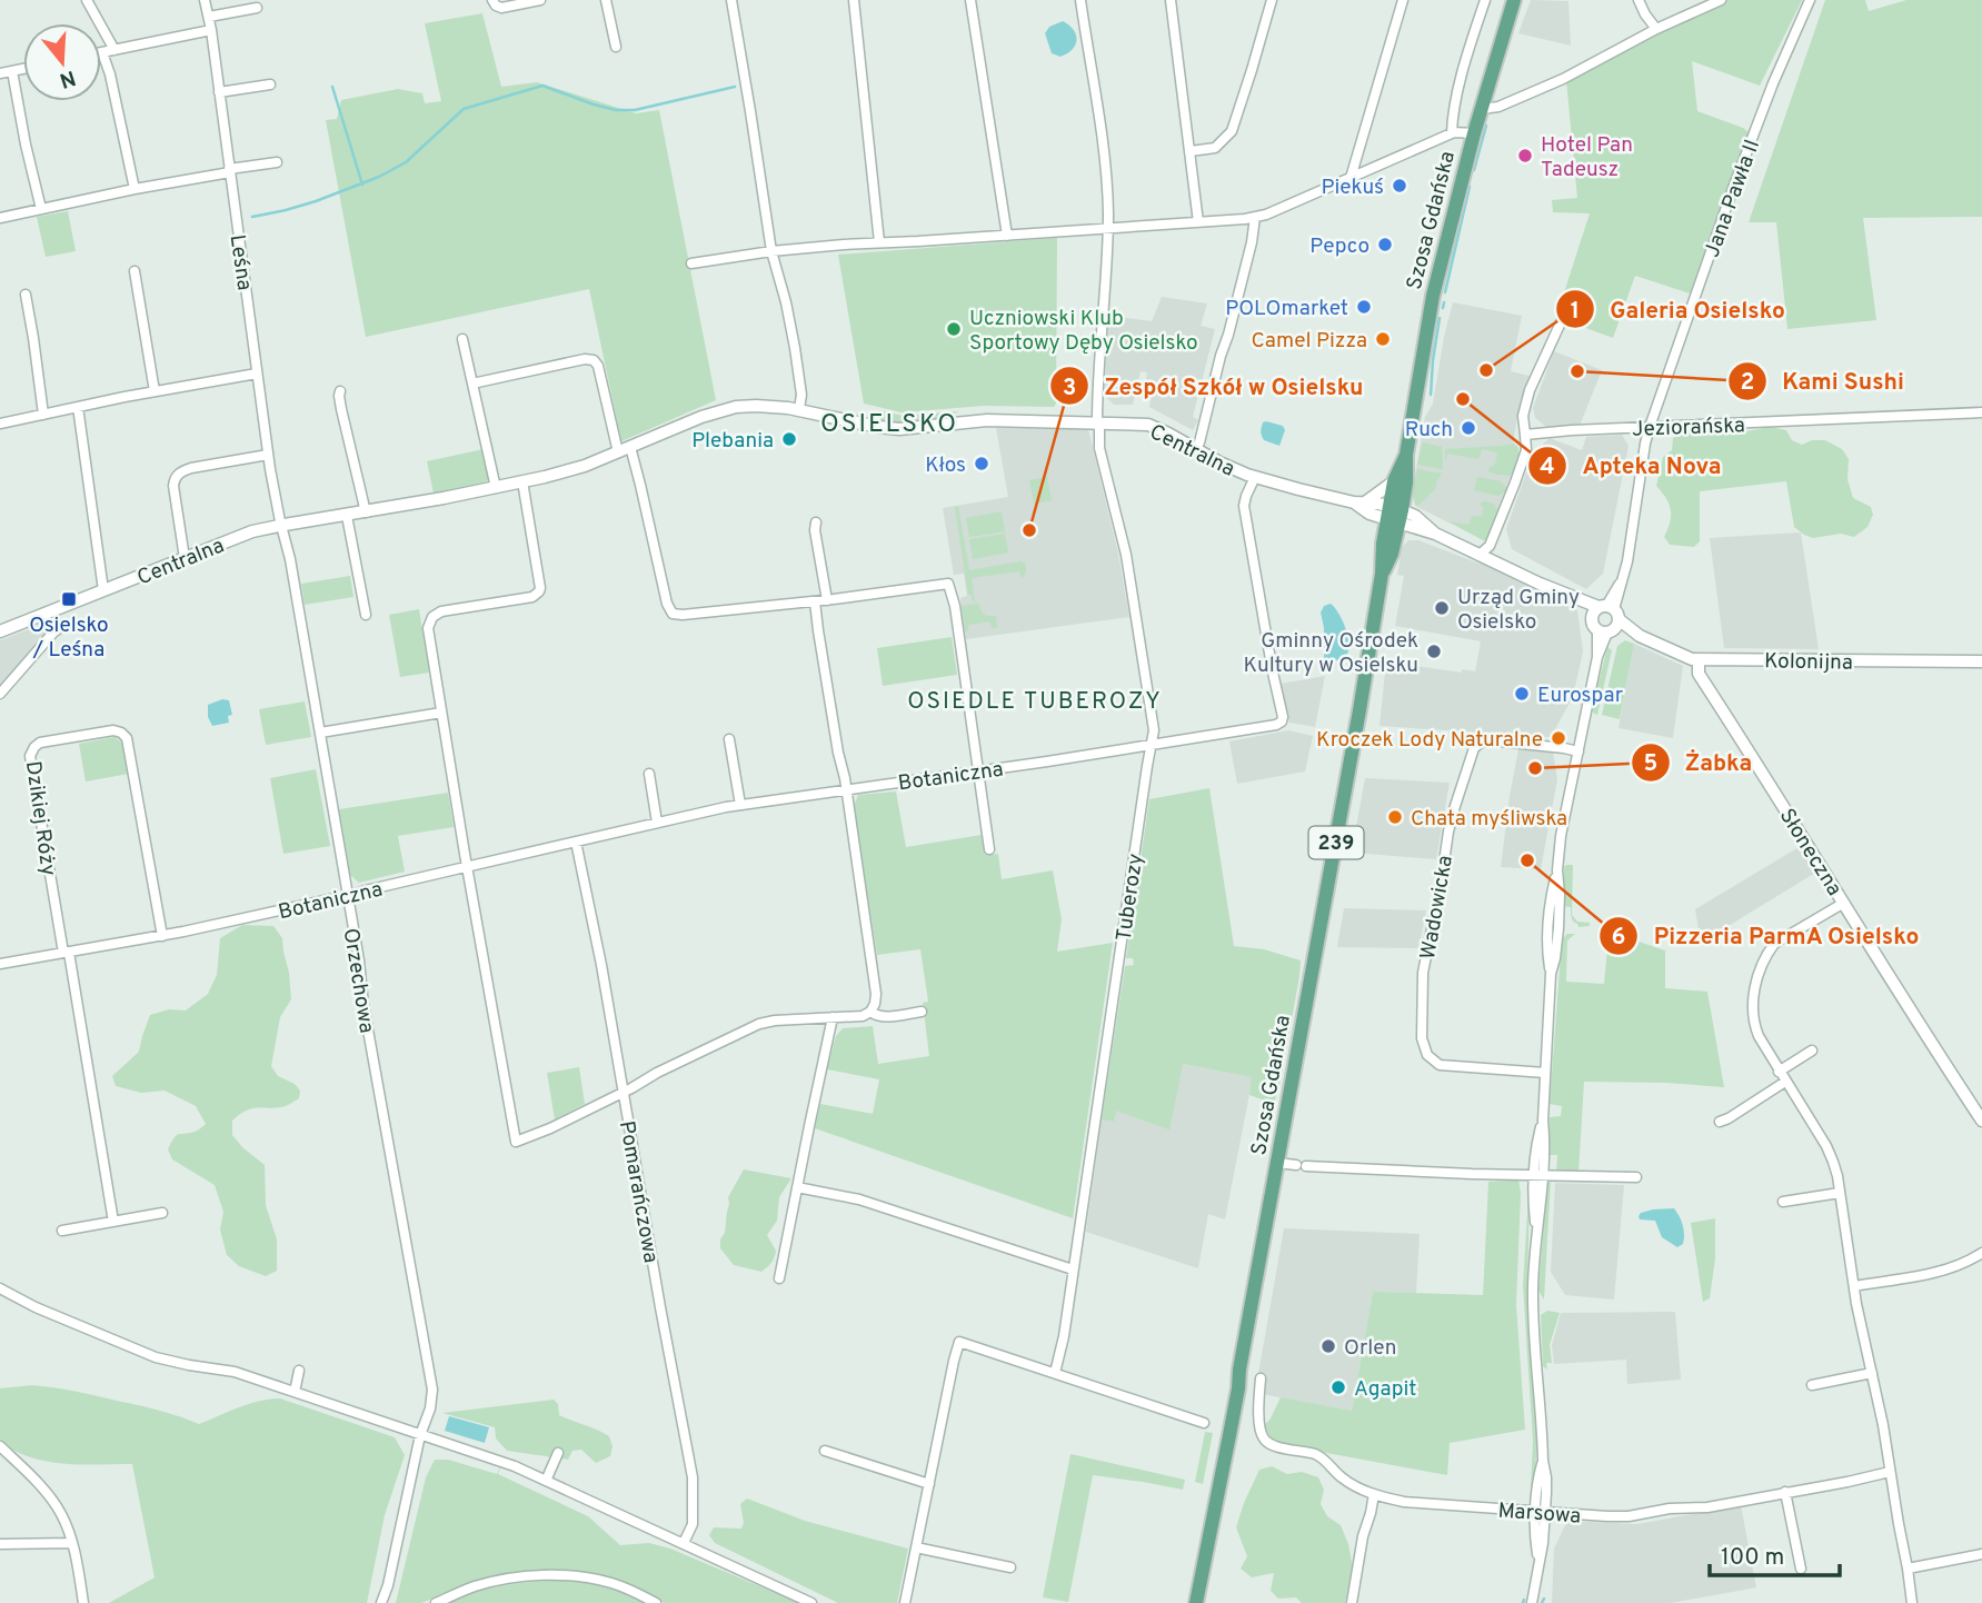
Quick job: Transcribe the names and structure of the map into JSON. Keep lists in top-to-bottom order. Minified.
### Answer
{"streets":{"main road":["Szosa Gdańska","239"],"street":["Jana Pawła II","Leśna","Jeziorańska","Centralna","Kolonijna","Botaniczna","Dzikiej Róży","Słoneczna","Tuberozy","Wadowicka","Orzechowa","Pomarańczowa","Marsowa"]},"crossings":[["Jana Pawła II","Jeziorańska"],["Jana Pawła II","Kolonijna"],["Jana Pawła II","Wadowicka"],["Jana Pawła II","Marsowa"],["Szosa Gdańska","Centralna"],["Leśna","Centralna"],["Leśna","Orzechowa"],["Centralna","Botaniczna"],["Centralna","Tuberozy"],["Centralna","Orzechowa"],["Kolonijna","Słoneczna"],["Botaniczna","Dzikiej Róży"],["Botaniczna","Tuberozy"],["Botaniczna","Orzechowa"],["Botaniczna","Pomarańczowa"]],"districts":["OSIELSKO","OSIEDLE TUBEROZY"],"places":{"other":["Hotel Pan Tadeusz","Piekuś","Pepco","POLOmarket","Uczniowski Klub Sportowy Dęby Osielsko","Camel Pizza","Galeria Osielsko","Kami Sushi","Apteka Nova","Ruch","Plebania","Kłos","Zespół Szkół w Osielsku","Urząd Gminy Osielsko","Gminny Ośrodek Kultury w Osielsku","Eurospar","Kroczek Lody Naturalne","Żabka","Chata myśliwska","Pizzeria ParmA Osielsko","Orlen","Agapit"],"transit":["Osielsko / Leśna"]},"scale_bar":"100 m","north":"bottom"}
